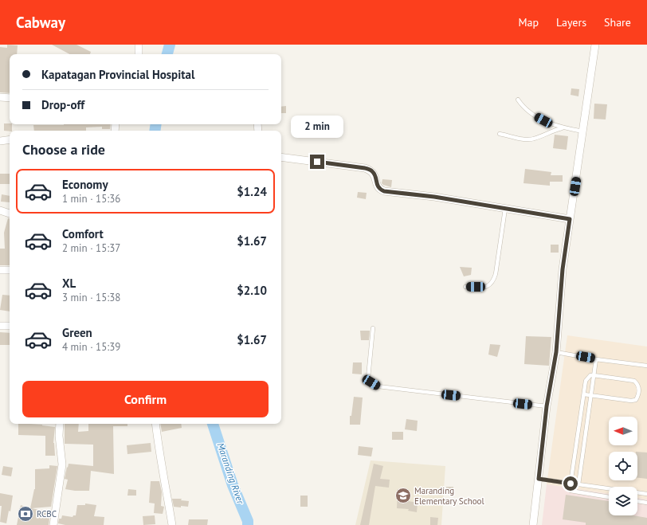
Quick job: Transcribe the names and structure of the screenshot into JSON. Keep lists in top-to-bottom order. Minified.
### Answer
{"water":["Maranding River"],"places":{"school or university":["Maranding Elementary School"],"bank":["RCBC"]},"north":"left","page":{"header":"Cabway","nav":["Map","Layers","Share"],"banner":["Kapatagan Provincial Hospital","Drop-off"],"bubble":"2 min","heading":"Choose a ride","list":[{"name":"Economy","note":"1 min · 15:36","value":"$1.24"},{"name":"Comfort","note":"2 min · 15:37","value":"$1.67"},{"name":"XL","note":"3 min · 15:38","value":"$2.10"},{"name":"Green","note":"4 min · 15:39","value":"$1.67"}],"buttons":"Confirm"}}
